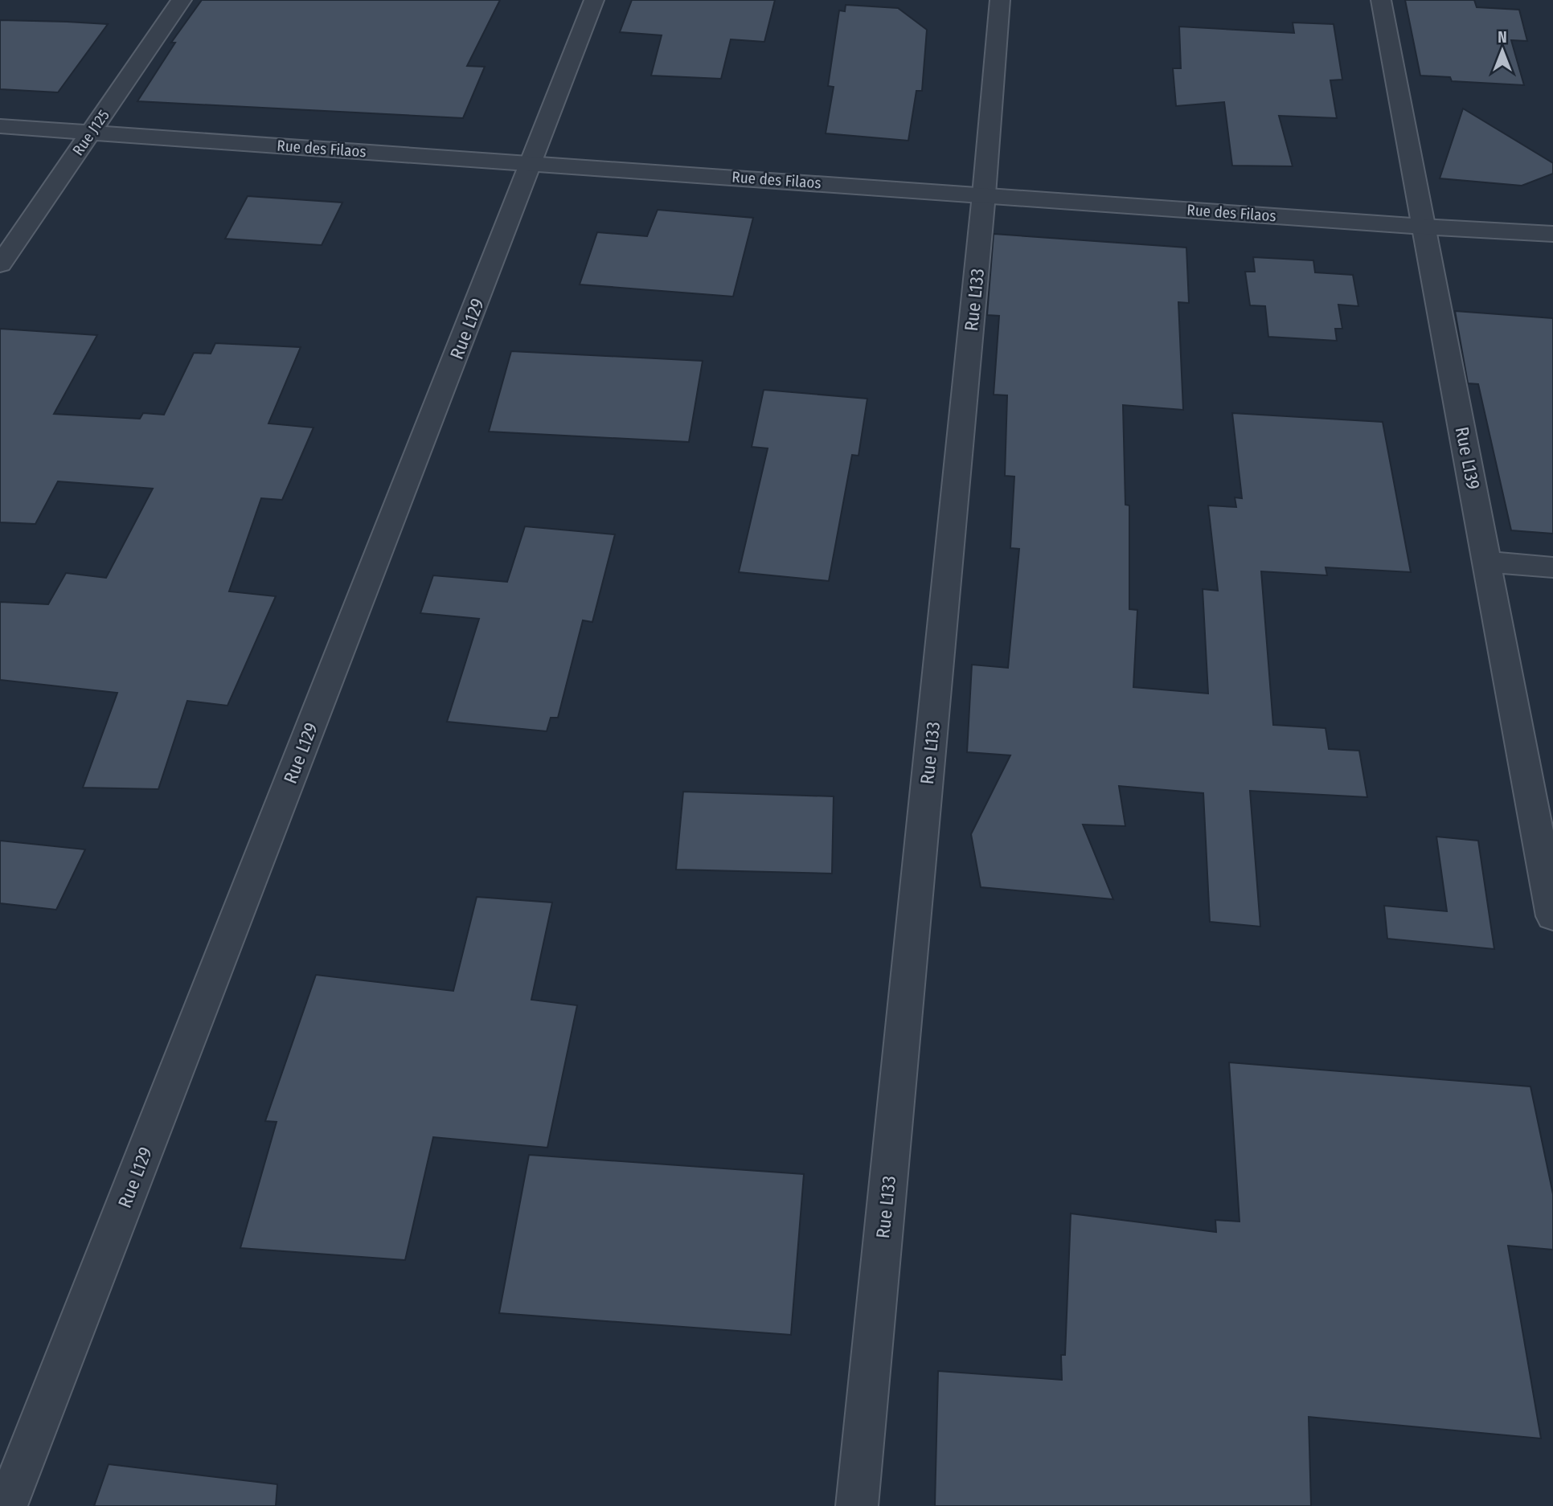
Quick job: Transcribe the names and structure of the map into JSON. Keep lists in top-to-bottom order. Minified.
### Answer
{"streets":{"street":["Rue J125","Rue des Filaos","Rue L133","Rue L129","Rue L139"]},"crossings":[["Rue J125","Rue des Filaos"],["Rue des Filaos","Rue L133"],["Rue des Filaos","Rue L129"],["Rue des Filaos","Rue L139"]],"north":"top"}
